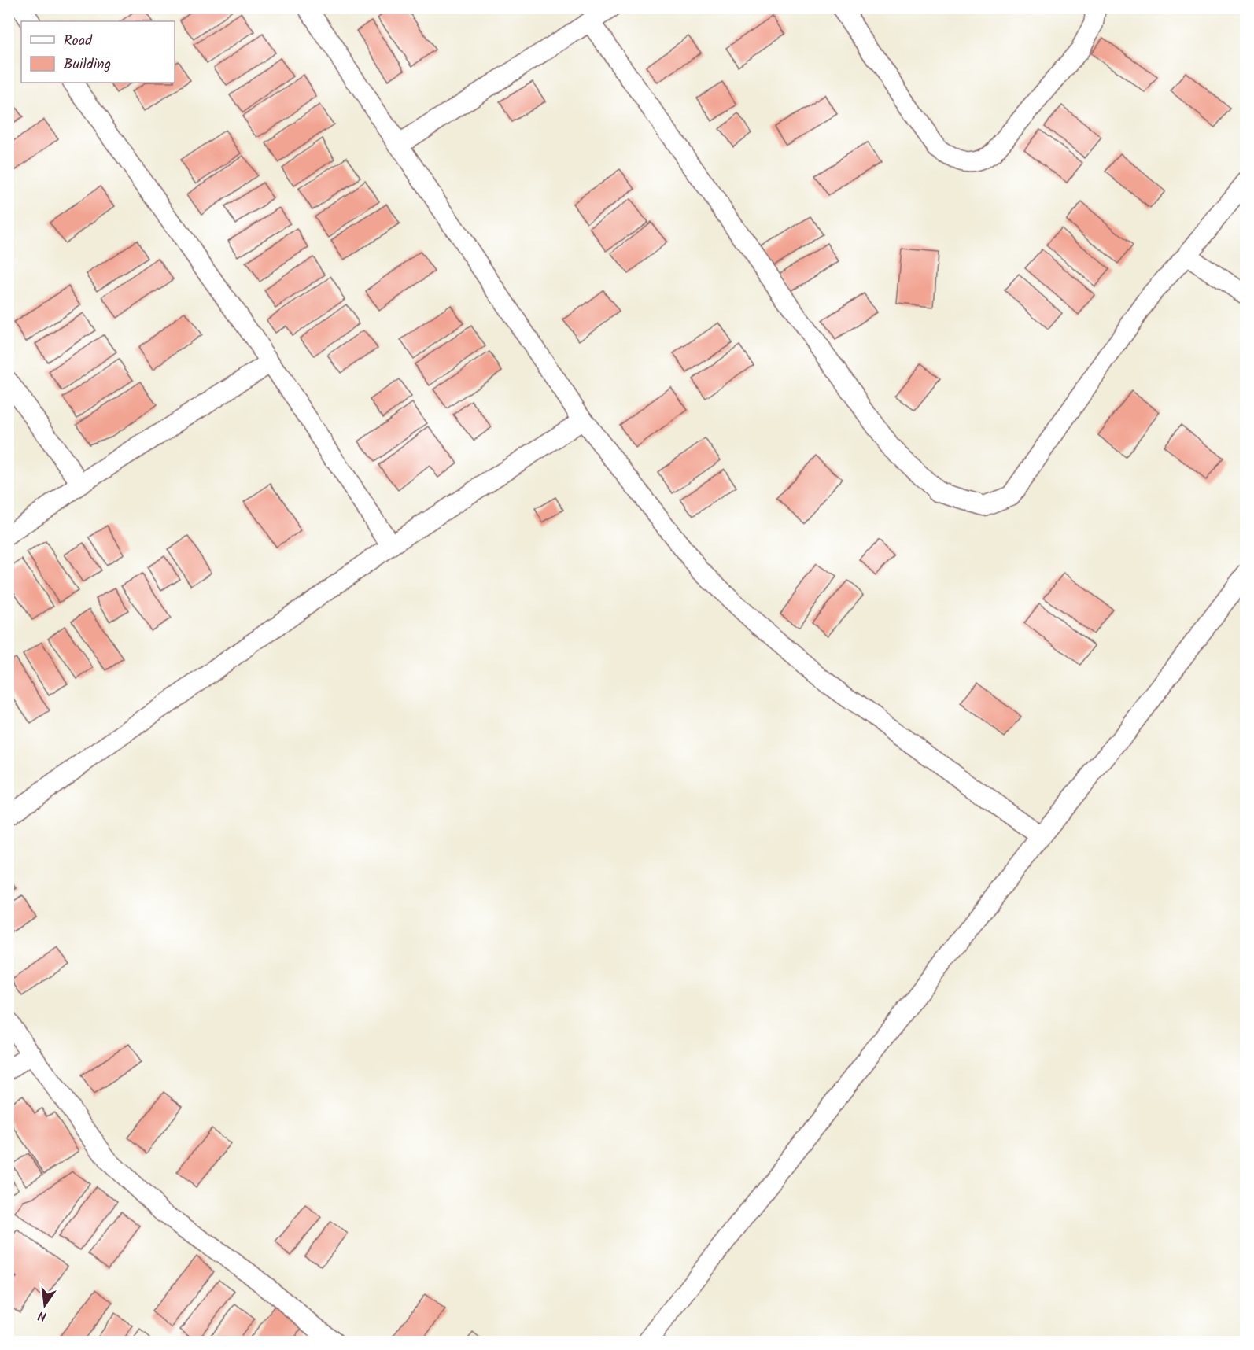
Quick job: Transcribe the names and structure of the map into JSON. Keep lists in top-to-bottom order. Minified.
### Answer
{"legend":["Road","Building"],"north":"bottom"}
